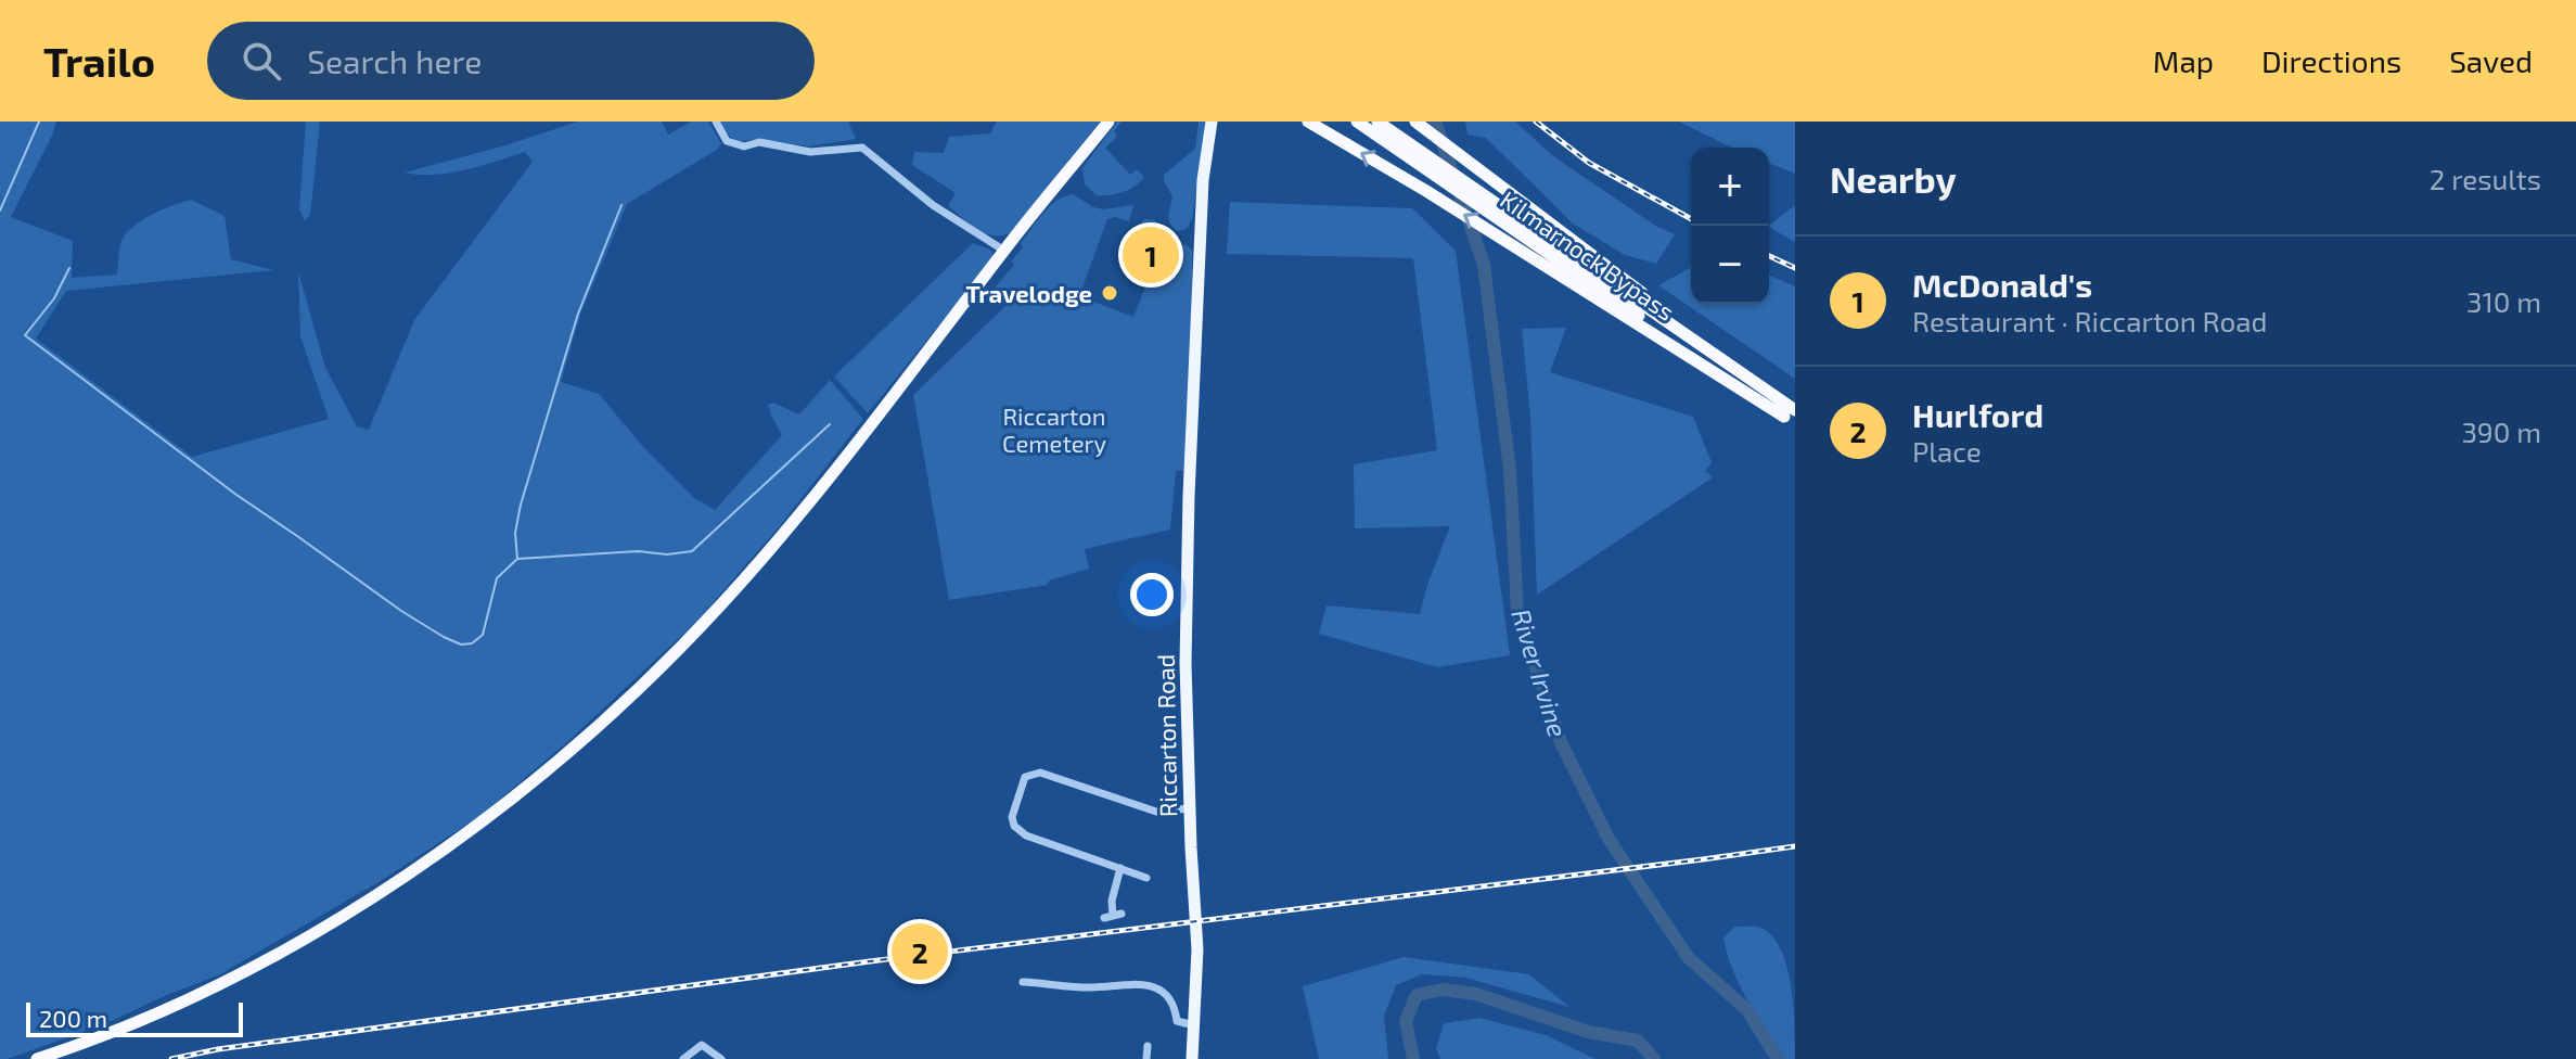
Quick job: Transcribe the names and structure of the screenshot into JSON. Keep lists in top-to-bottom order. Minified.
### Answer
{"streets":{"highway":["Kilmarnock Bypass"],"main road":["Riccarton Road"]},"water":["River Irvine"],"parks":["Riccarton Cemetery"],"places":["Travelodge"],"scale_bar":"200 m","page":{"header":"Trailo","search":"Search here","nav":["Map","Directions","Saved"],"heading":["Nearby","2 results"],"map_buttons":["+","−"],"pins":["1","2"],"list":[{"mark":"1","name":"McDonald's","note":"Restaurant · Riccarton Road","value":"310 m"},{"mark":"2","name":"Hurlford","note":"Place","value":"390 m"}],"scale":"200 m"}}
